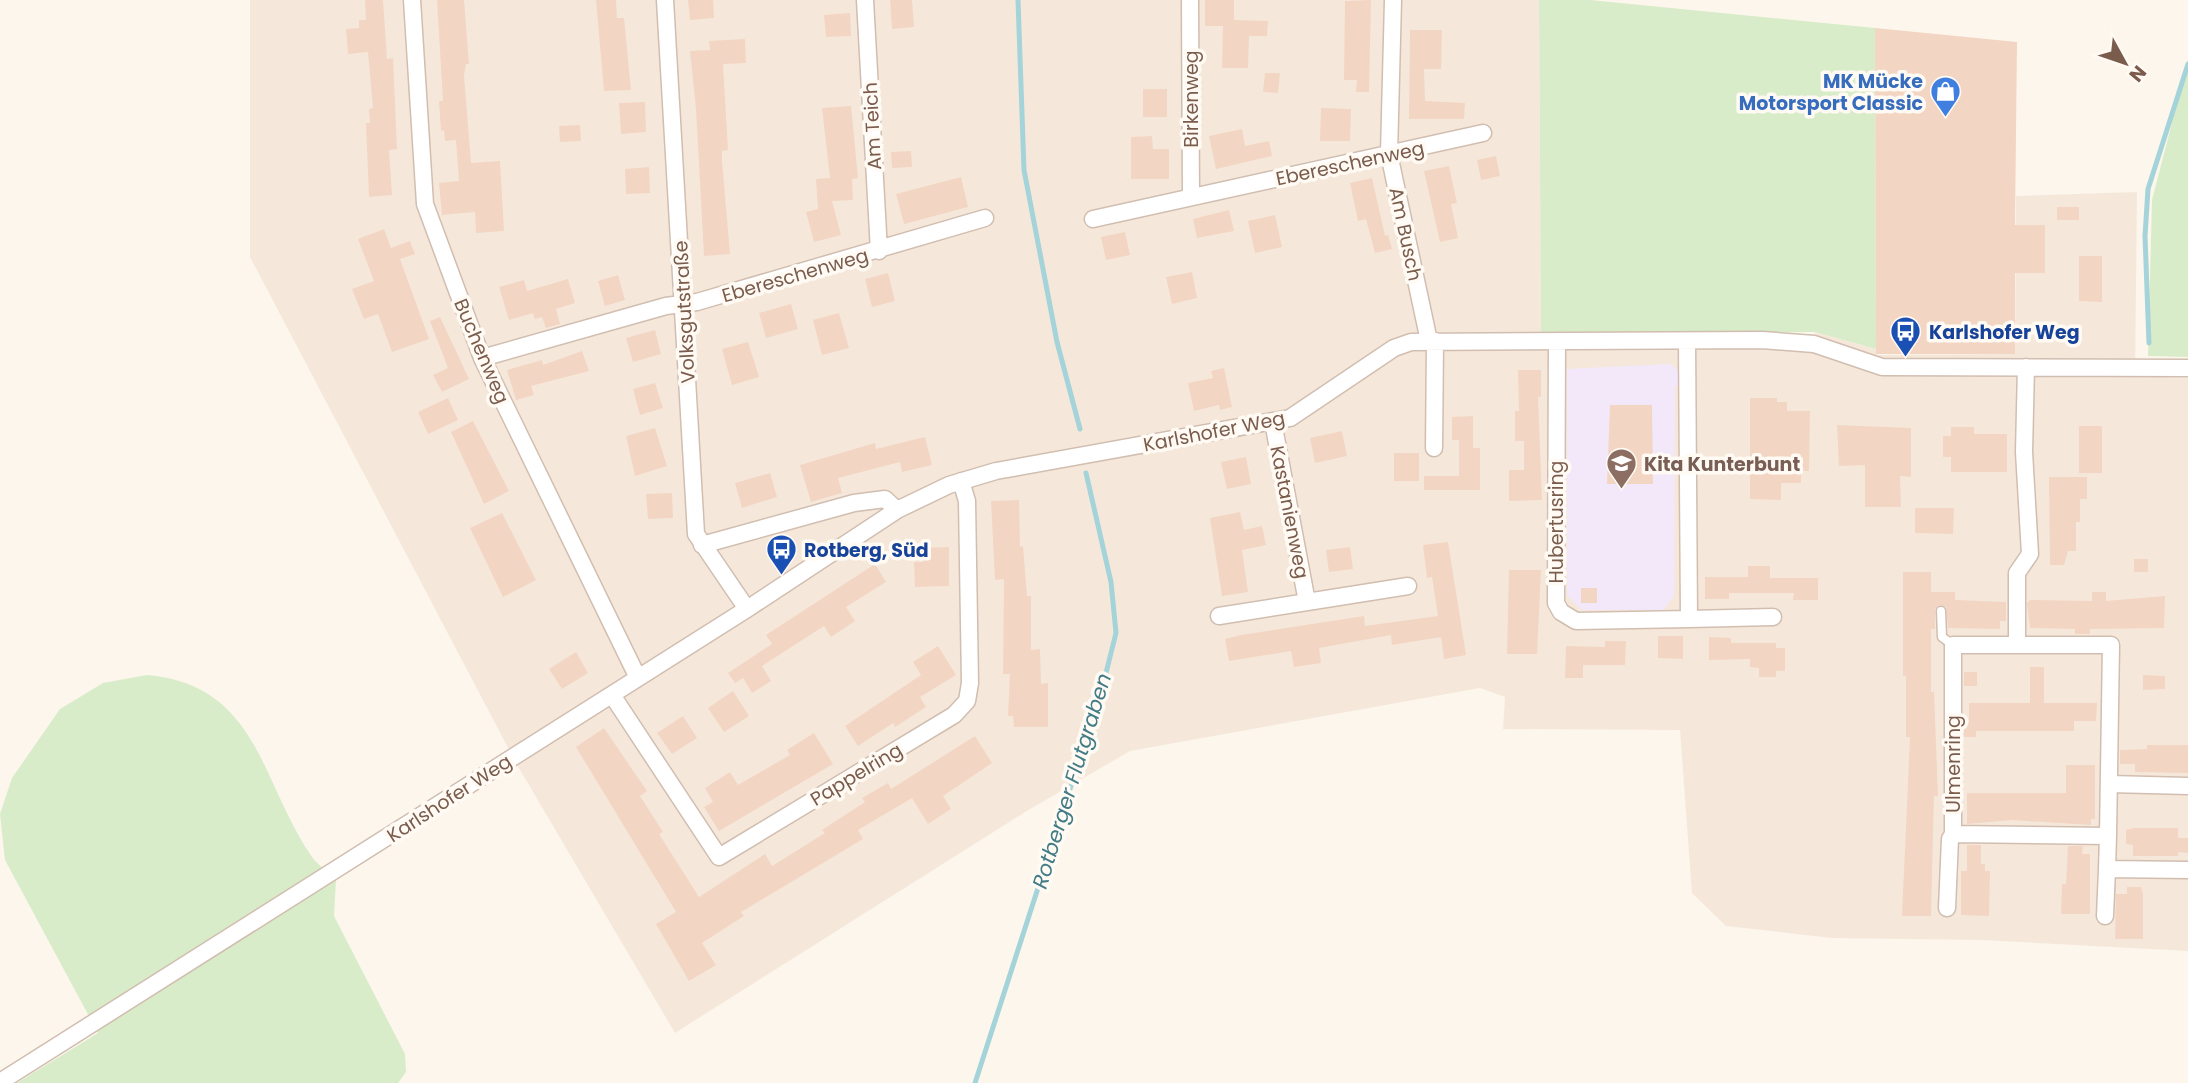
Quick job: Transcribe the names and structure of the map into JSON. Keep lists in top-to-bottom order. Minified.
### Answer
{"streets":{"street":["Birkenweg","Am Teich","Ebereschenweg","Am Busch","Volksgutstraße","Buchenweg","Karlshofer Weg","Kastanienweg","Hubertusring","Ulmenring","Pappelring"]},"crossings":[["Birkenweg","Ebereschenweg"],["Am Teich","Ebereschenweg"],["Ebereschenweg","Am Busch"],["Ebereschenweg","Volksgutstraße"],["Ebereschenweg","Buchenweg"],["Am Busch","Karlshofer Weg"],["Volksgutstraße","Karlshofer Weg"],["Buchenweg","Karlshofer Weg"],["Karlshofer Weg","Kastanienweg"],["Karlshofer Weg","Hubertusring"],["Karlshofer Weg","Pappelring"]],"water":["Rotberger Flutgraben"],"places":{"shop":["MK Mücke Motorsport Classic"],"bus stop":["Karlshofer Weg","Rotberg, Süd"],"school or university":["Kita Kunterbunt"]},"north":"bottom right"}
